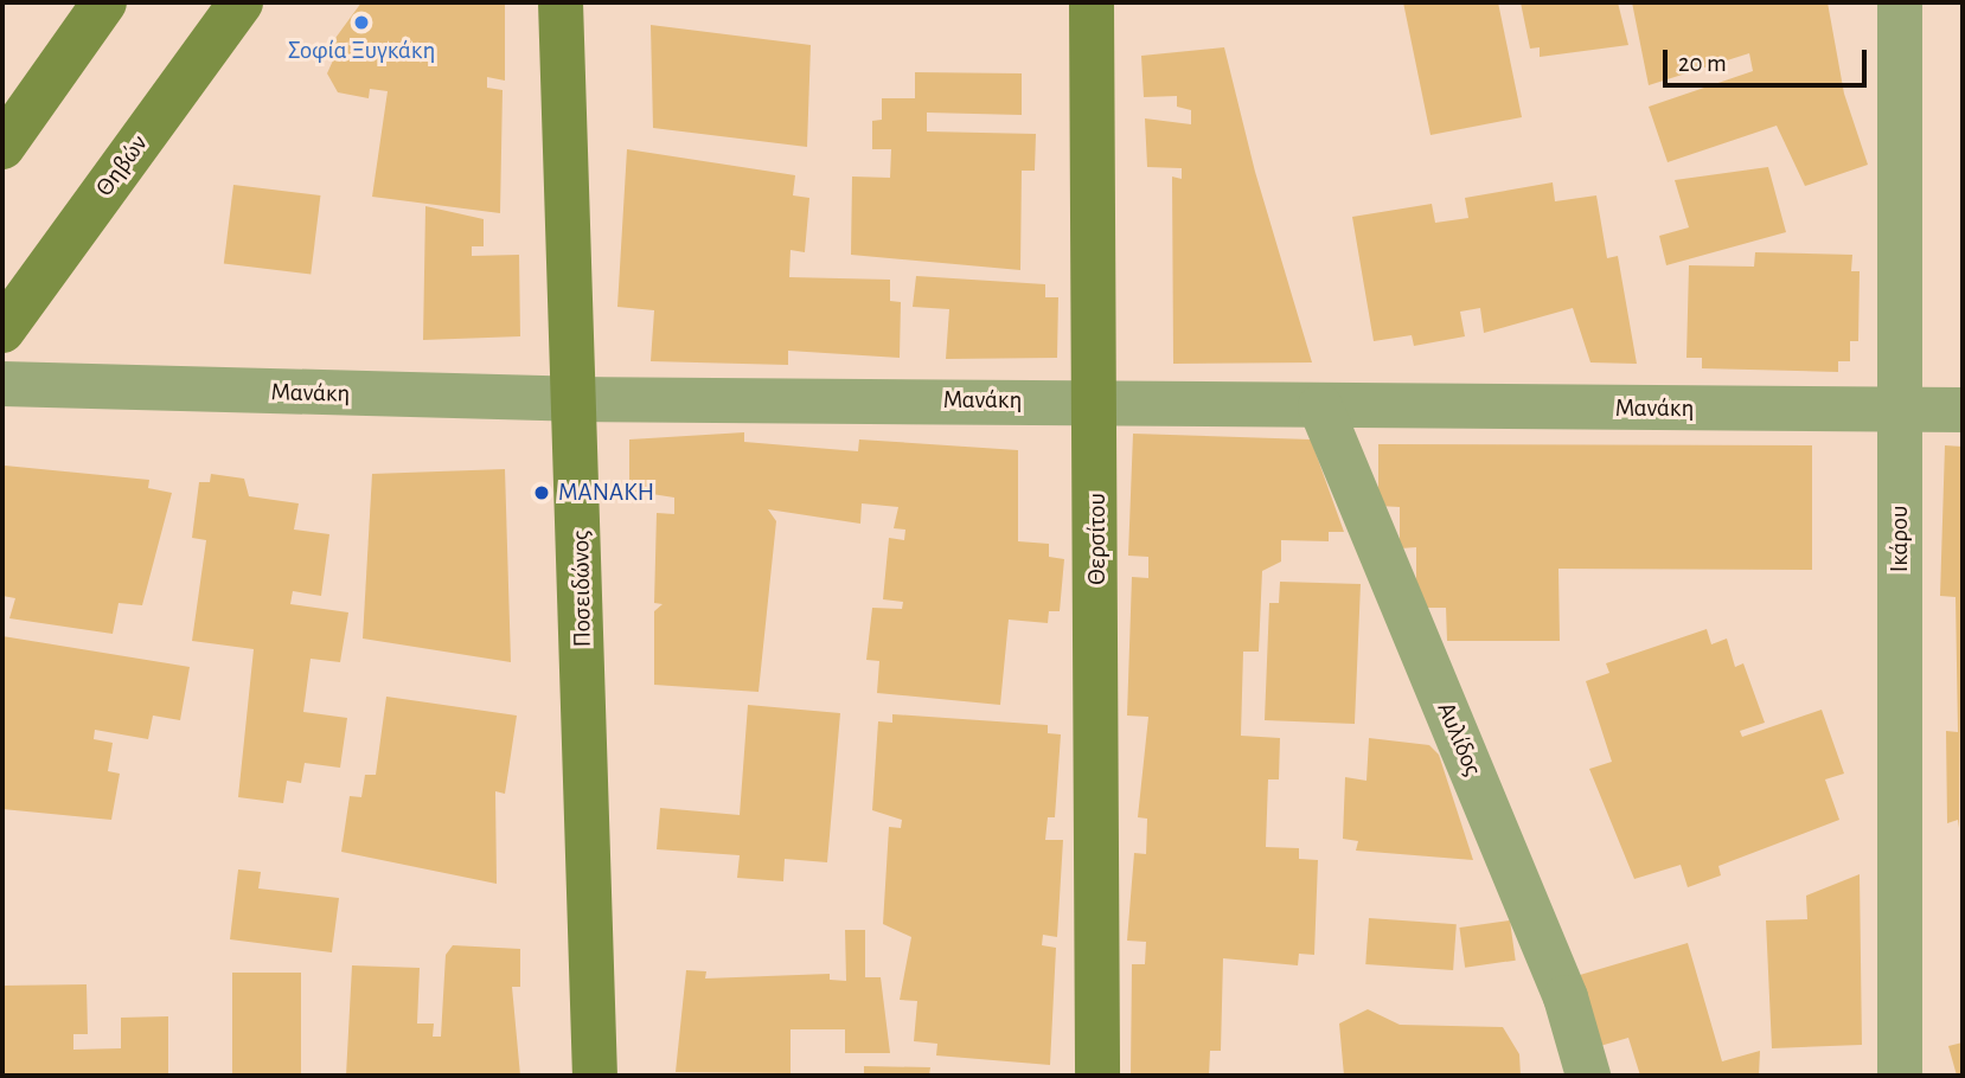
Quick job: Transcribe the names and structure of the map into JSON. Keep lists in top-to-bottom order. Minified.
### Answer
{"streets":{"street":["Θηβών","Μανάκη","Θερσίτου","Ικάρου","Ποσειδώνος","Αυλίδος"]},"crossings":[["Μανάκη","Θερσίτου"],["Μανάκη","Ικάρου"],["Μανάκη","Ποσειδώνος"],["Μανάκη","Αυλίδος"]],"places":["Σοφία Ξυγκάκη","ΜΑΝΑΚΗ"],"scale_bar":"20 m"}
